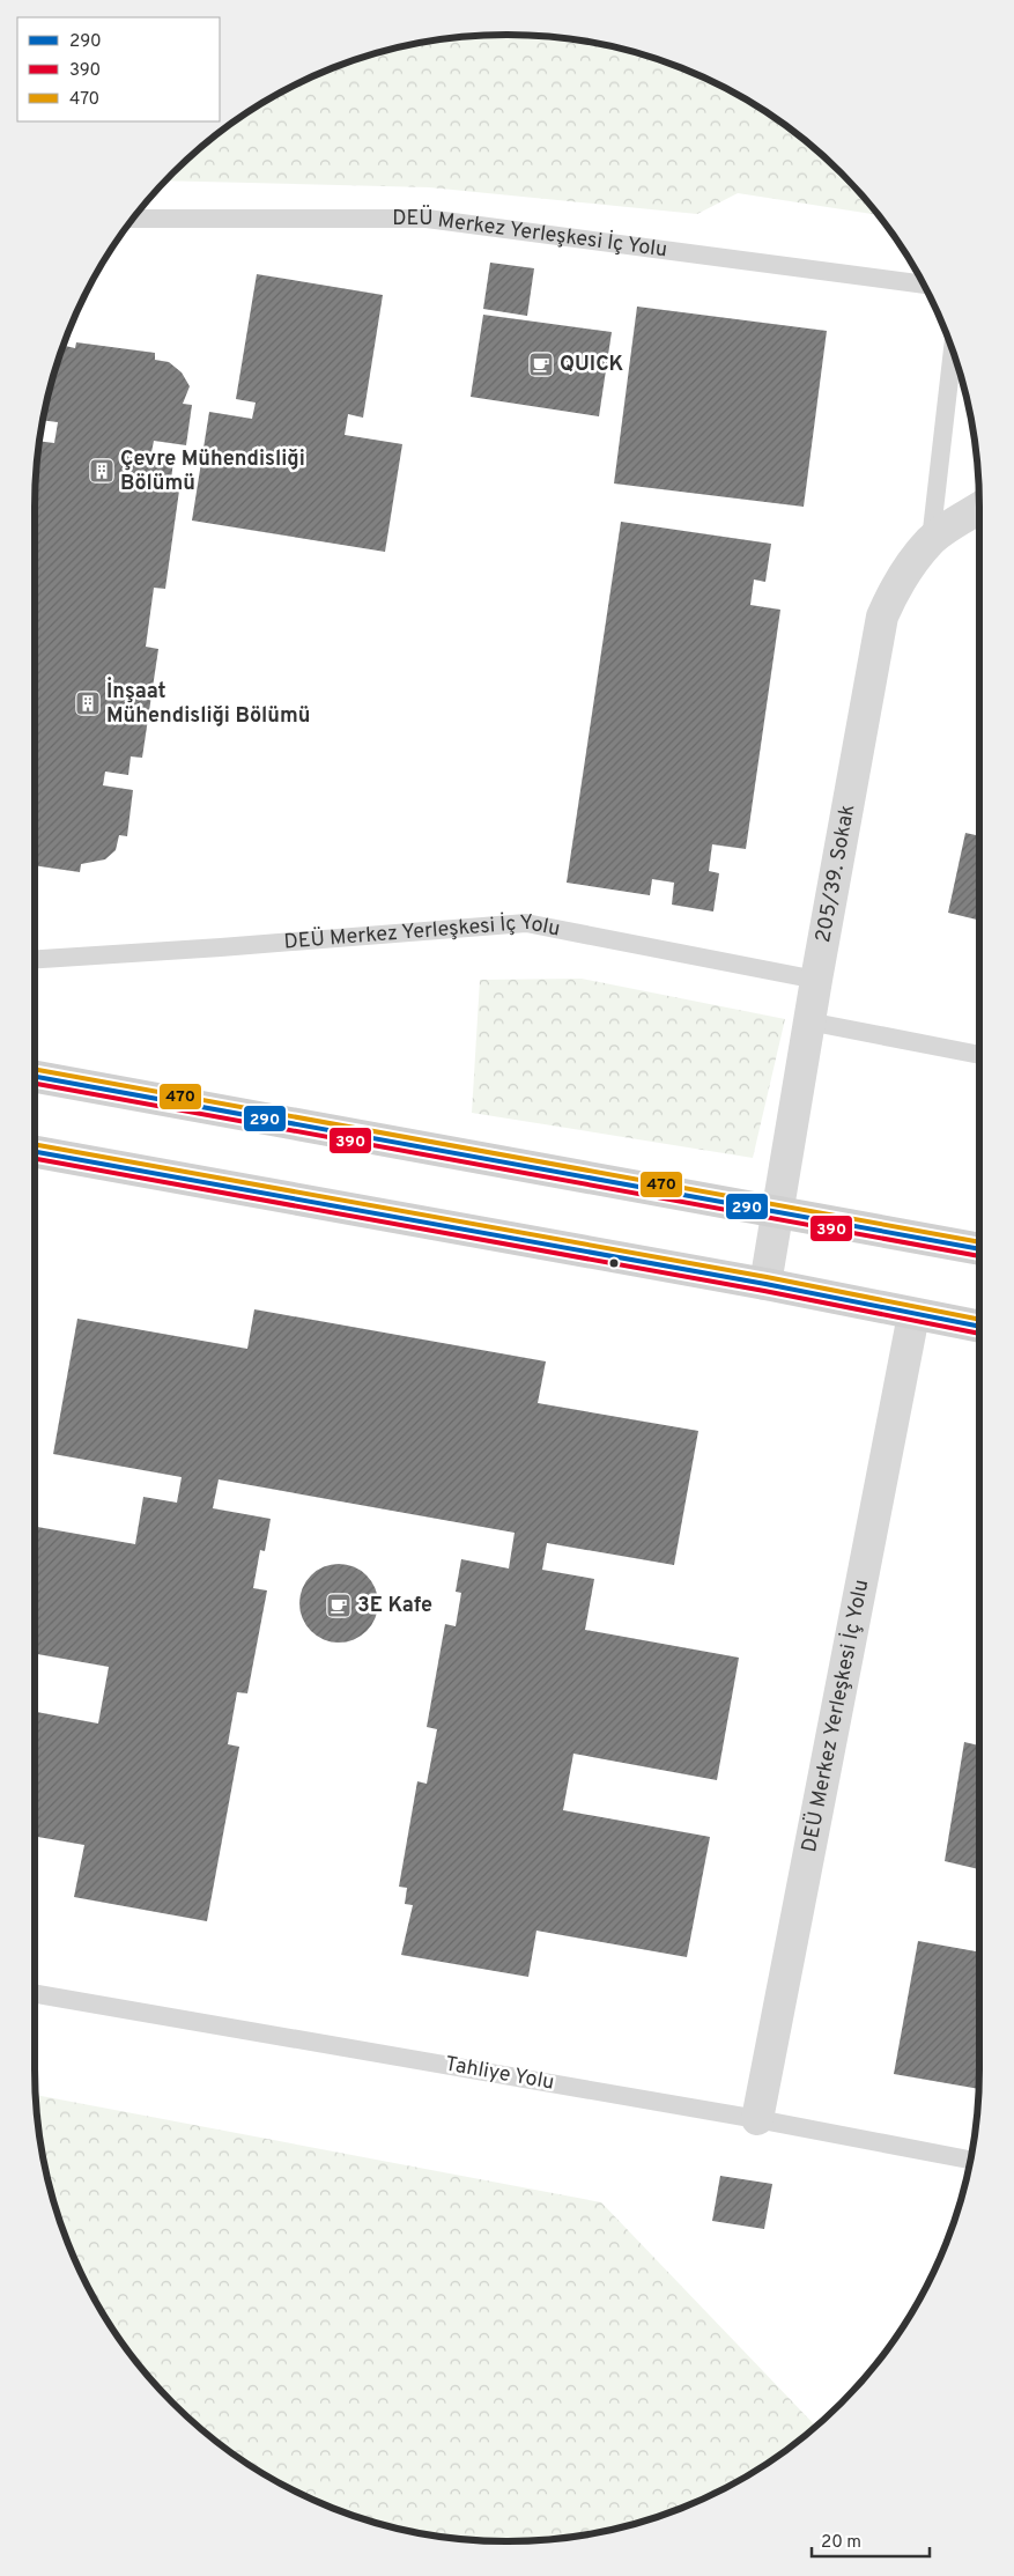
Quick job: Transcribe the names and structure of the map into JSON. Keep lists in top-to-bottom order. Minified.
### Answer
{"streets":{"street":["DEÜ Merkez Yerleşkesi İç Yolu","205/39. Sokak"],"lane":["Tahliye Yolu"]},"crossings":[["DEÜ Merkez Yerleşkesi İç Yolu","205/39. Sokak"],["DEÜ Merkez Yerleşkesi İç Yolu","Tahliye Yolu"]],"places":{"cafe":["QUICK","3E Kafe"],"building":["Çevre Mühendisliği Bölümü","İnşaat Mühendisliği Bölümü"]},"lines":["transit line 470","transit line 290","transit line 390"],"legend":["290","390","470"],"scale_bar":"20 m"}
